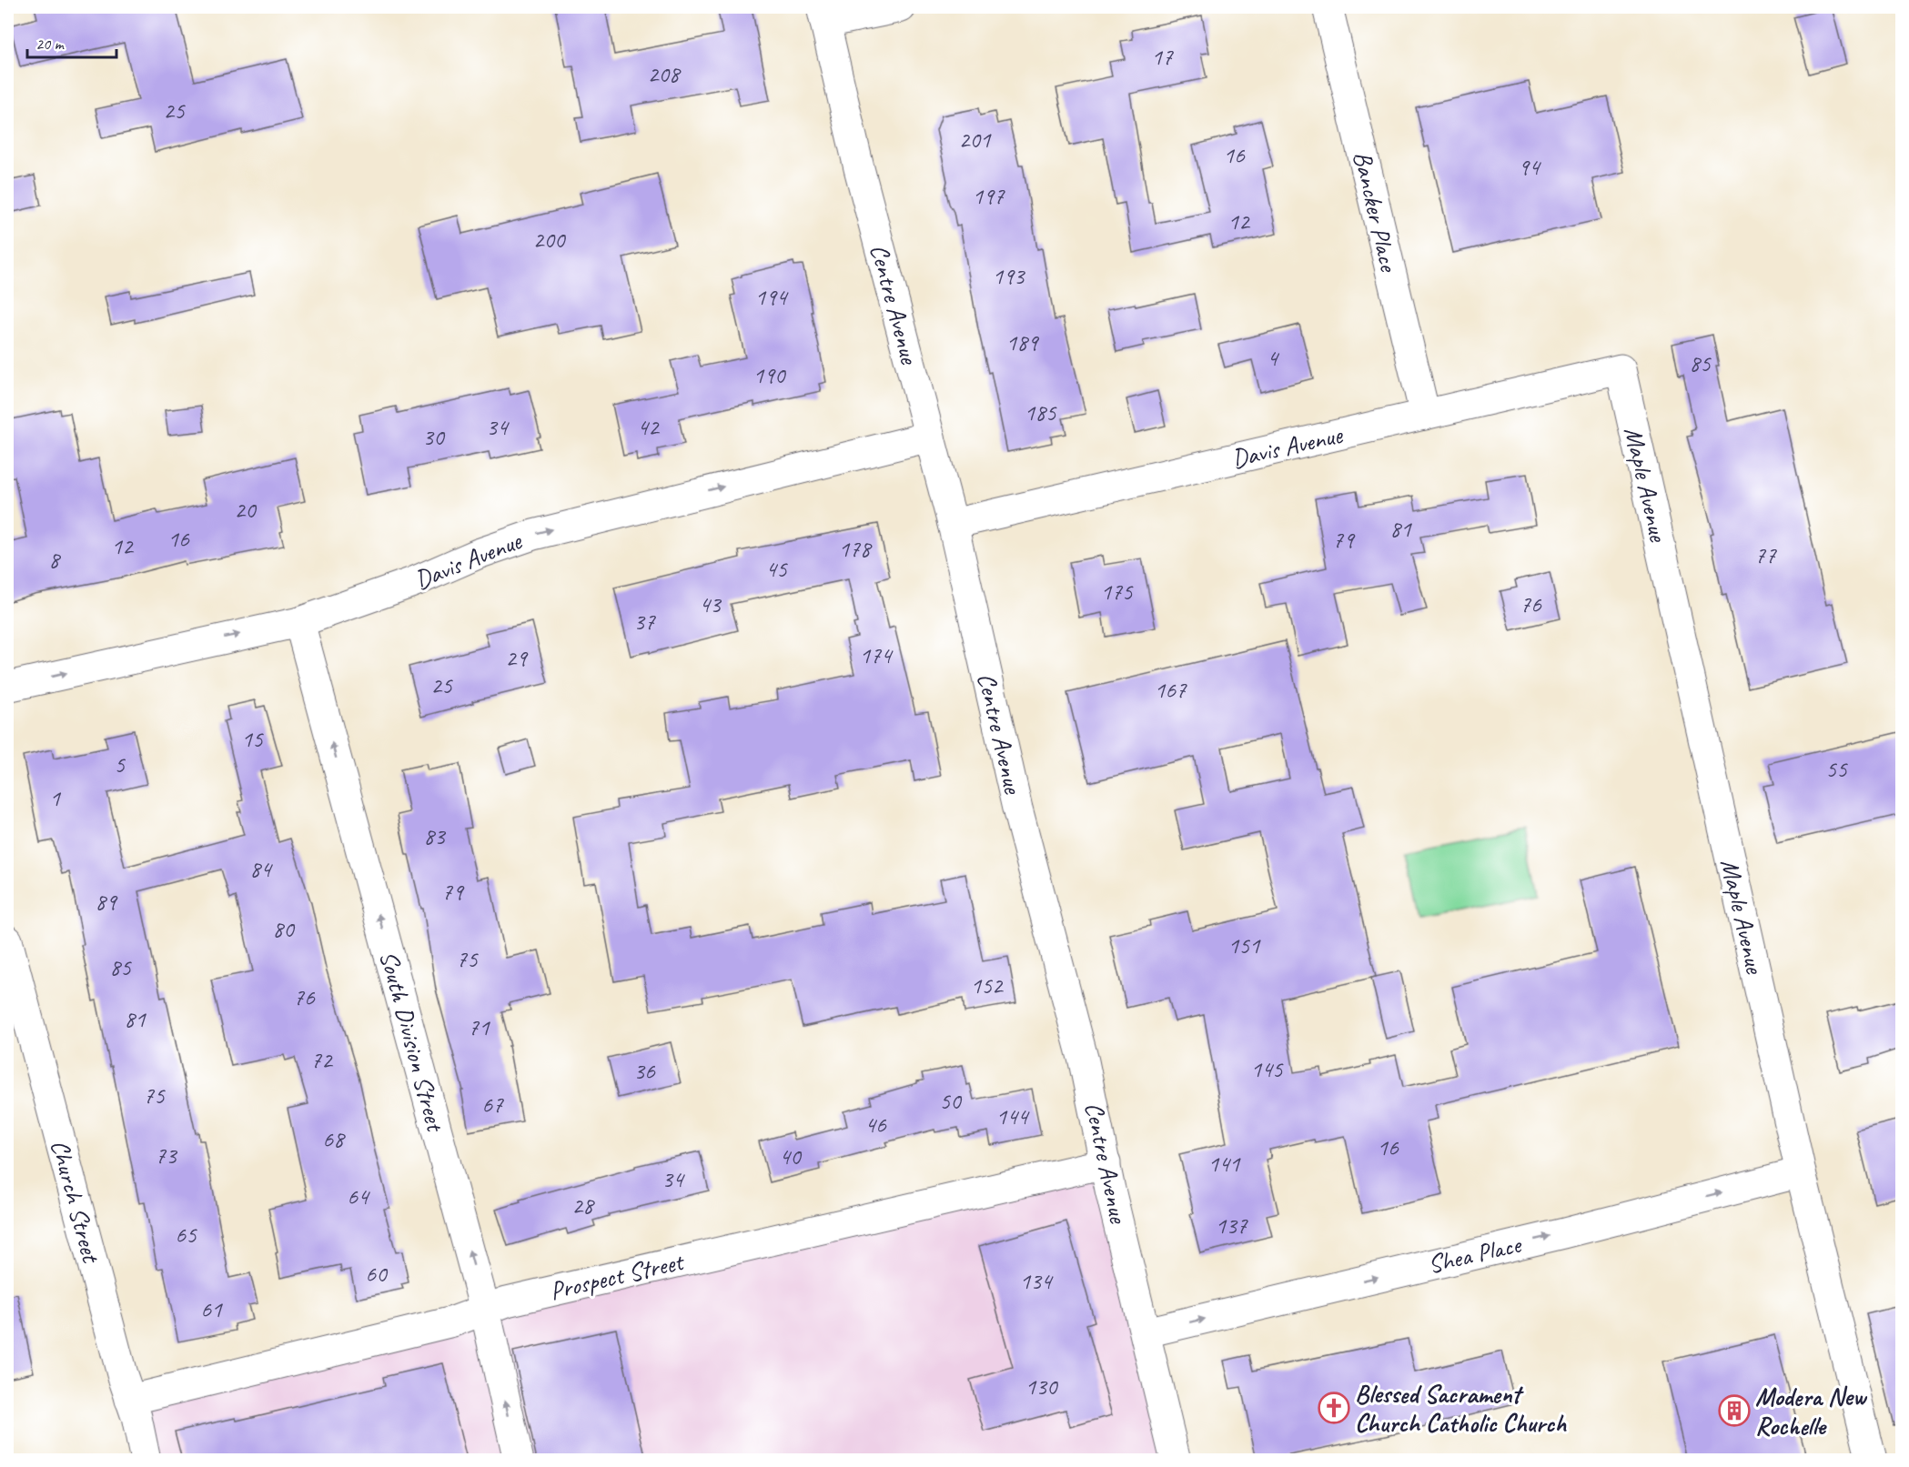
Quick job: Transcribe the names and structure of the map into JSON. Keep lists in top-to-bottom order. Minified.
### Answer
{"streets":{"street":["Bancker Place","Centre Avenue","Davis Avenue","Maple Avenue","South Division Street","Church Street","Shea Place","Prospect Street"]},"crossings":[["Bancker Place","Davis Avenue"],["Centre Avenue","Davis Avenue"],["Centre Avenue","Shea Place"],["Centre Avenue","Prospect Street"],["Davis Avenue","Maple Avenue"],["Davis Avenue","South Division Street"],["Maple Avenue","Shea Place"],["South Division Street","Prospect Street"],["Church Street","Prospect Street"]],"one_way":["Davis Avenue","South Division Street","Shea Place"],"places":{"church":["Blessed Sacrament Church Catholic Church"],"building":["Modera New Rochelle"]},"house_numbers":["17","208","25","201","16","94","197","12","200","193","194","189","4","85","190","185","34","42","30","20","81","16","79","12","178","77","8","45","175","43","76","37","174","29","25","167","15","5","55","1","83","84","79","89","80","151","75","85","152","76","81","71","72","145","36","75","50","67","144","46","68","16","73","40","141","34","64","28","137","65","60","134","61","130"],"scale_bar":"20 m"}
